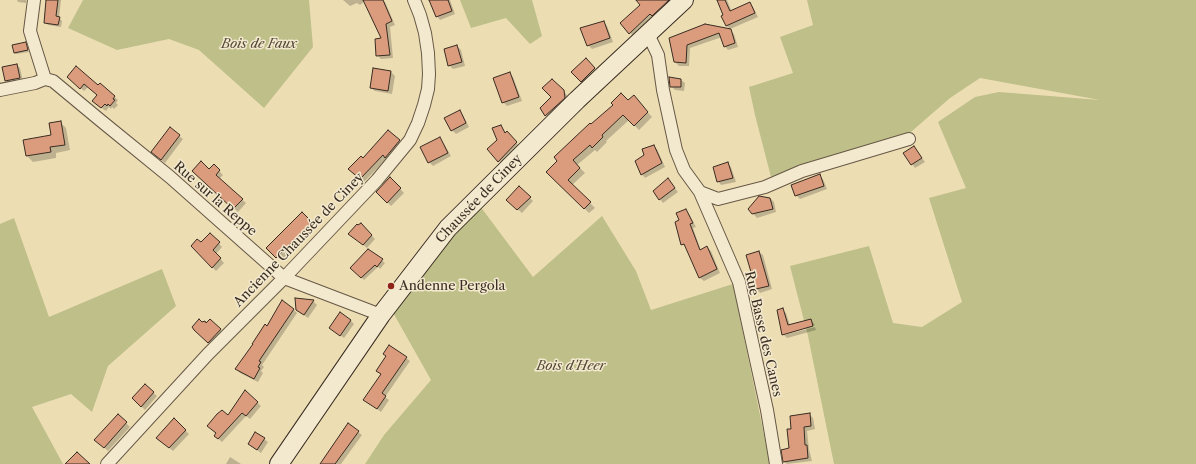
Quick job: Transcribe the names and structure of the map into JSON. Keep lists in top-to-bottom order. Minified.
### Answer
{"streets":{"main road":["Chaussée de Ciney"],"street":["Rue sur la Reppe","Ancienne Chaussée de Ciney","Rue Basse des Canes"]},"crossings":[["Rue sur la Reppe","Chaussée de Ciney"],["Rue sur la Reppe","Ancienne Chaussée de Ciney"],["Chaussée de Ciney","Rue Basse des Canes"]],"parks":["Bois de Faux","Bois d'Heer"],"places":["Andenne Pergola"]}
